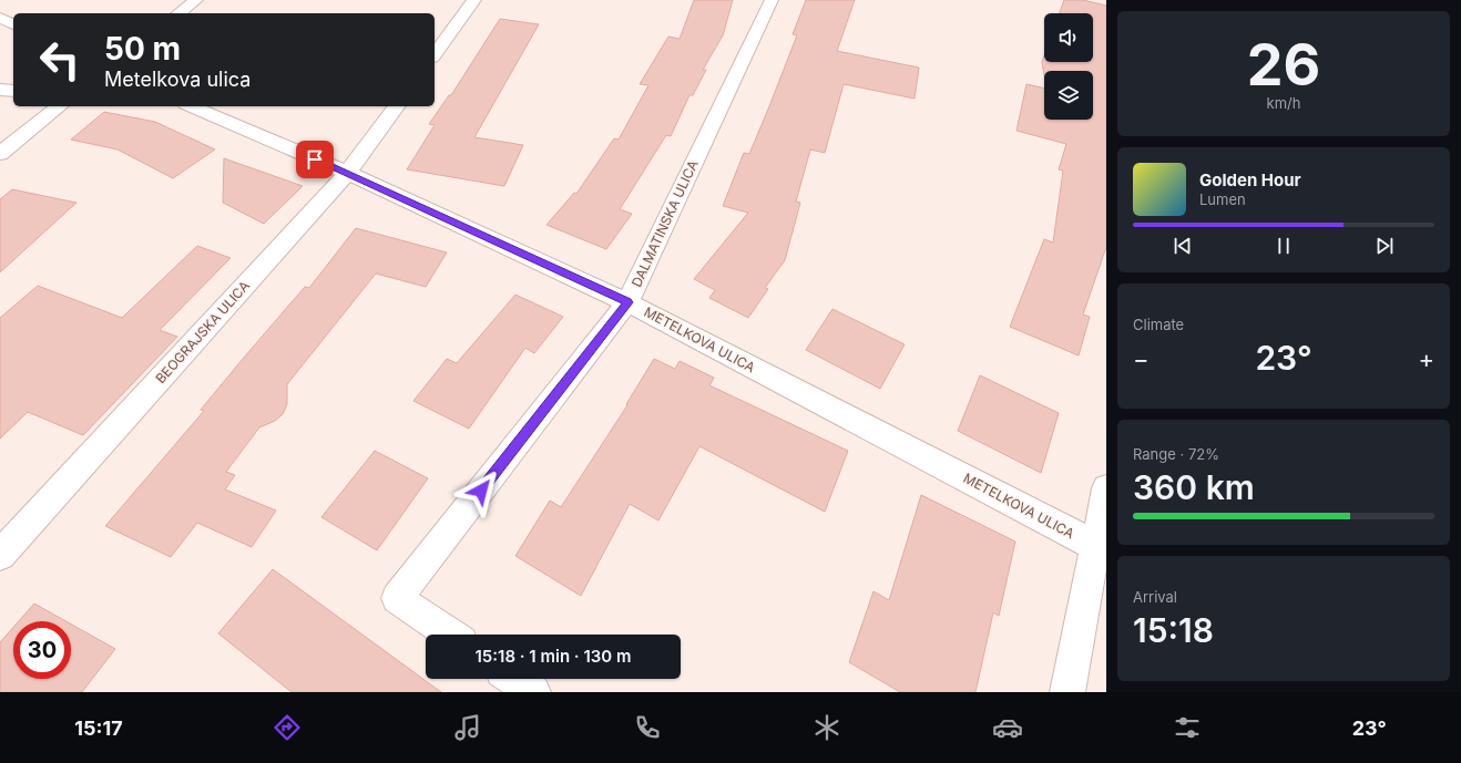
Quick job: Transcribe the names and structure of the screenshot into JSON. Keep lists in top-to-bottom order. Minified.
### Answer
{"streets":{"street":["DALMATINSKA ULICA","BEOGRAJSKA ULICA","METELKOVA ULICA"]},"crossings":[["DALMATINSKA ULICA","METELKOVA ULICA"],["BEOGRAJSKA ULICA","METELKOVA ULICA"]],"page":{"tile":[["26","km/h"],"Climate",["Range · 72%","360 km"],["Arrival","15:18"]],"turn":["50 m","Metelkova ulica"],"song":["Golden Hour","Lumen"],"heat":["−","23°","+"],"limit":"30","trip":"15:18 · 1 min · 130 m","tabs":["15:17","23°"]}}
